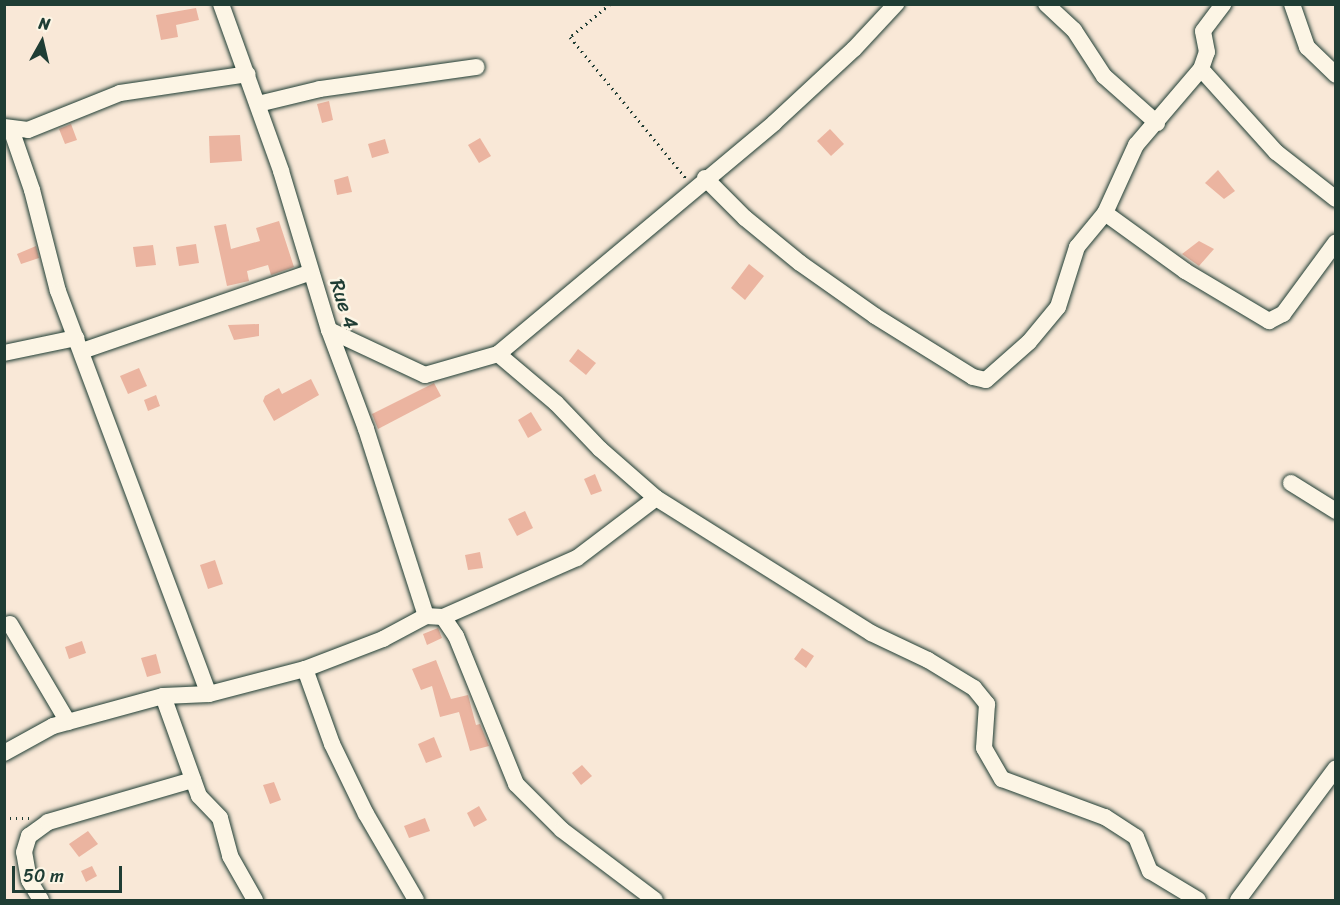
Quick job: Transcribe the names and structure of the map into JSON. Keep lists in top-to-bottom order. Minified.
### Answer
{"streets":{"street":["Rue 4"]},"scale_bar":"50 m","north":"top"}
